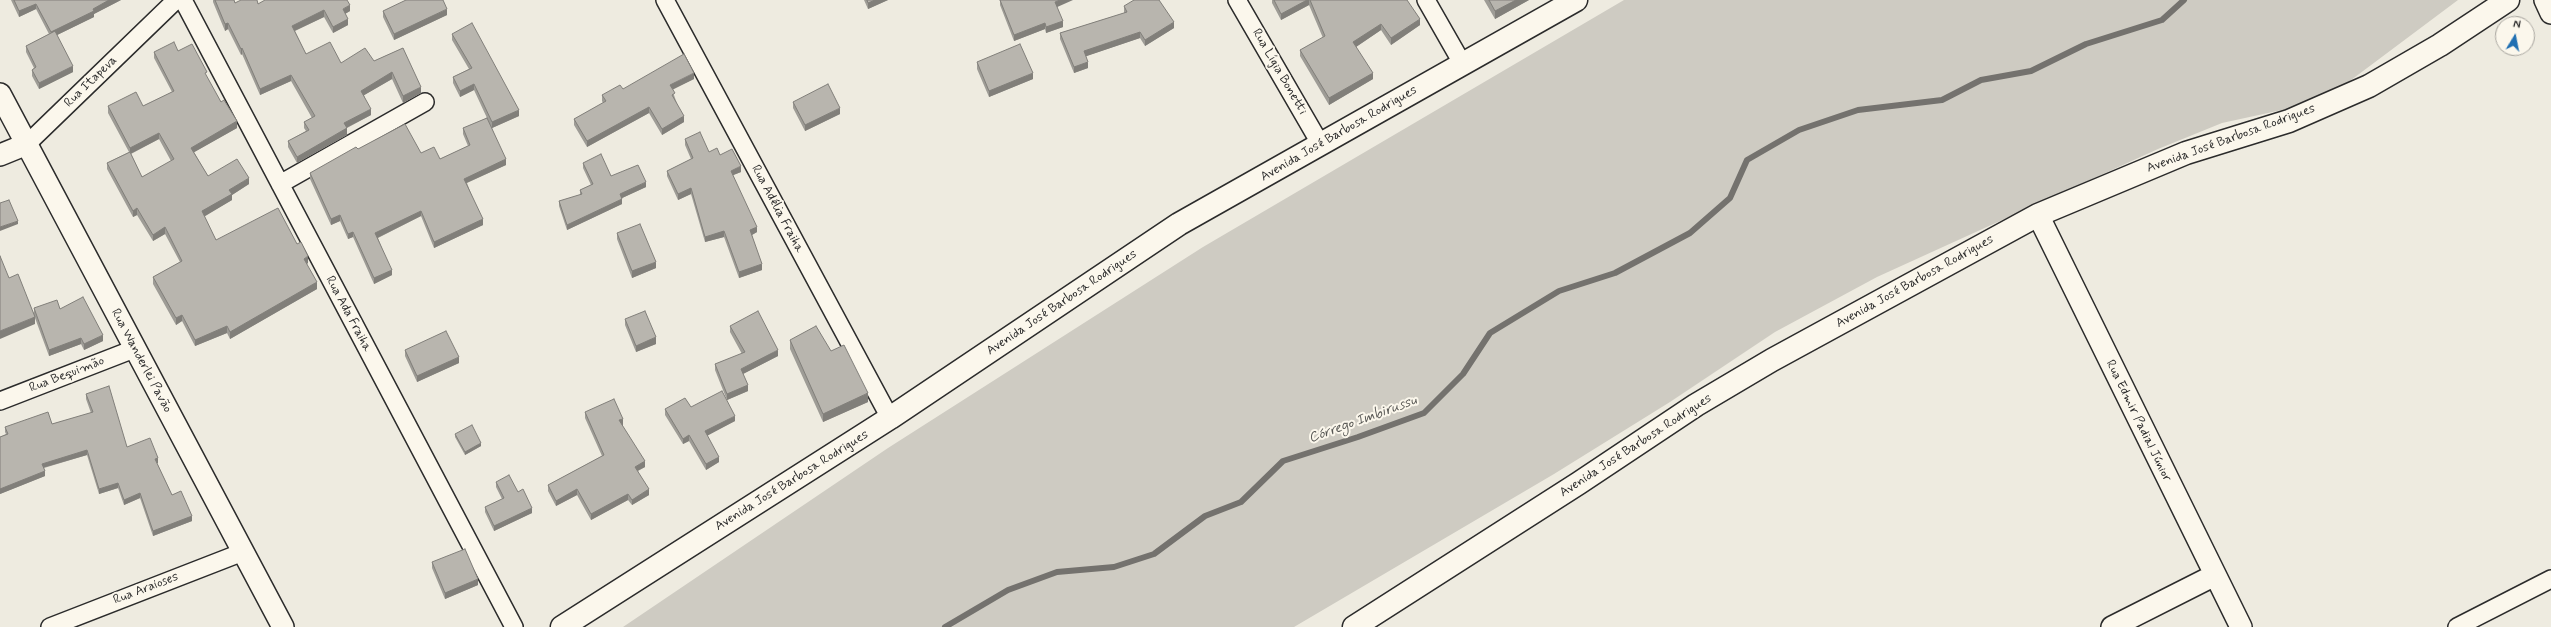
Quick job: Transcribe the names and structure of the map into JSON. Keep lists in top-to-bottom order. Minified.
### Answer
{"streets":{"main road":["Avenida José Barbosa Rodrigues"],"street":["Rua Lígia Bonetti","Rua Itapeva","Rua Adélia Fraiha","Rua Ada Fraiha","Rua Wanderlei Pavão","Rua Bequimão","Rua Edmir Padial Júnior","Rua Araioses"]},"crossings":[["Rua Lígia Bonetti","Avenida José Barbosa Rodrigues"],["Rua Itapeva","Rua Wanderlei Pavão"],["Avenida José Barbosa Rodrigues","Rua Adélia Fraiha"],["Avenida José Barbosa Rodrigues","Rua Edmir Padial Júnior"],["Rua Wanderlei Pavão","Rua Bequimão"],["Rua Wanderlei Pavão","Rua Araioses"]],"water":["Córrego Imbirussu"],"north":"top"}
